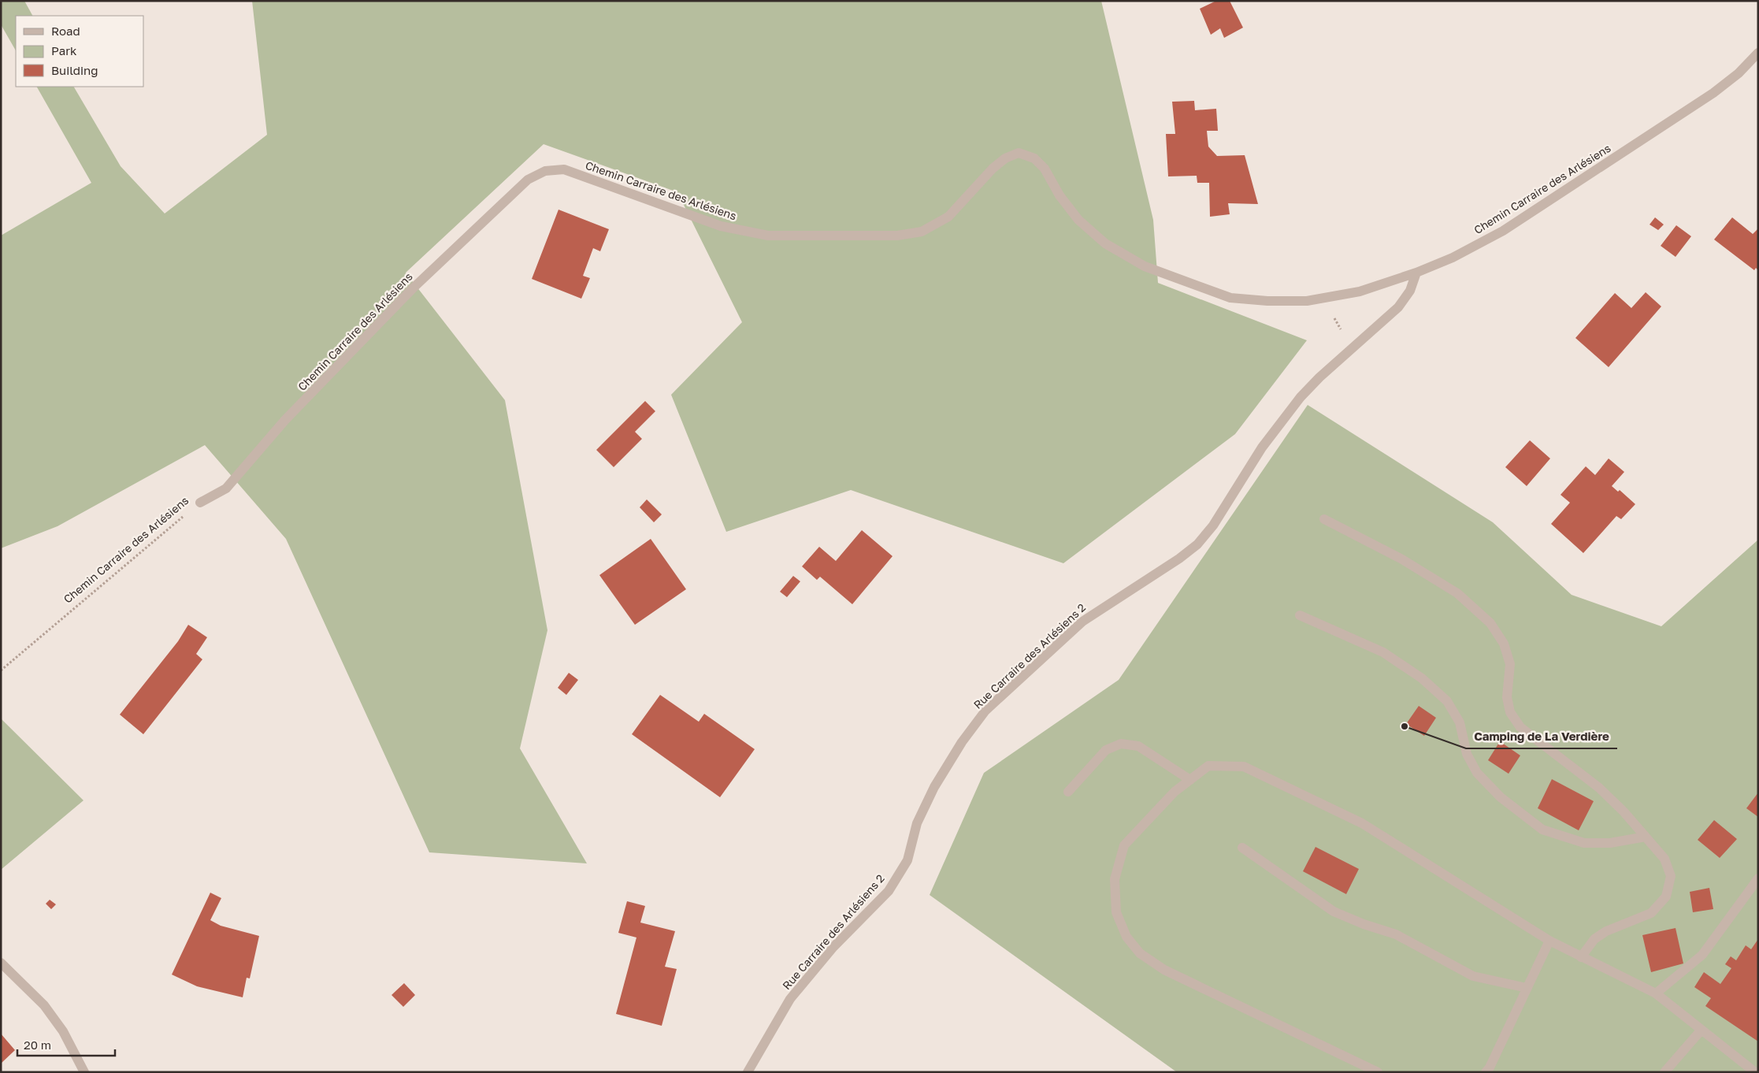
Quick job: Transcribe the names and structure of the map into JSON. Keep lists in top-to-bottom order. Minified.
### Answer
{"streets":{"street":["Chemin Carraire des Arlésiens","Rue Carraire des Arlésiens 2"]},"crossings":[["Chemin Carraire des Arlésiens","Rue Carraire des Arlésiens 2"]],"places":["Camping de La Verdière"],"legend":["Road","Park","Building"],"scale_bar":"20 m"}
